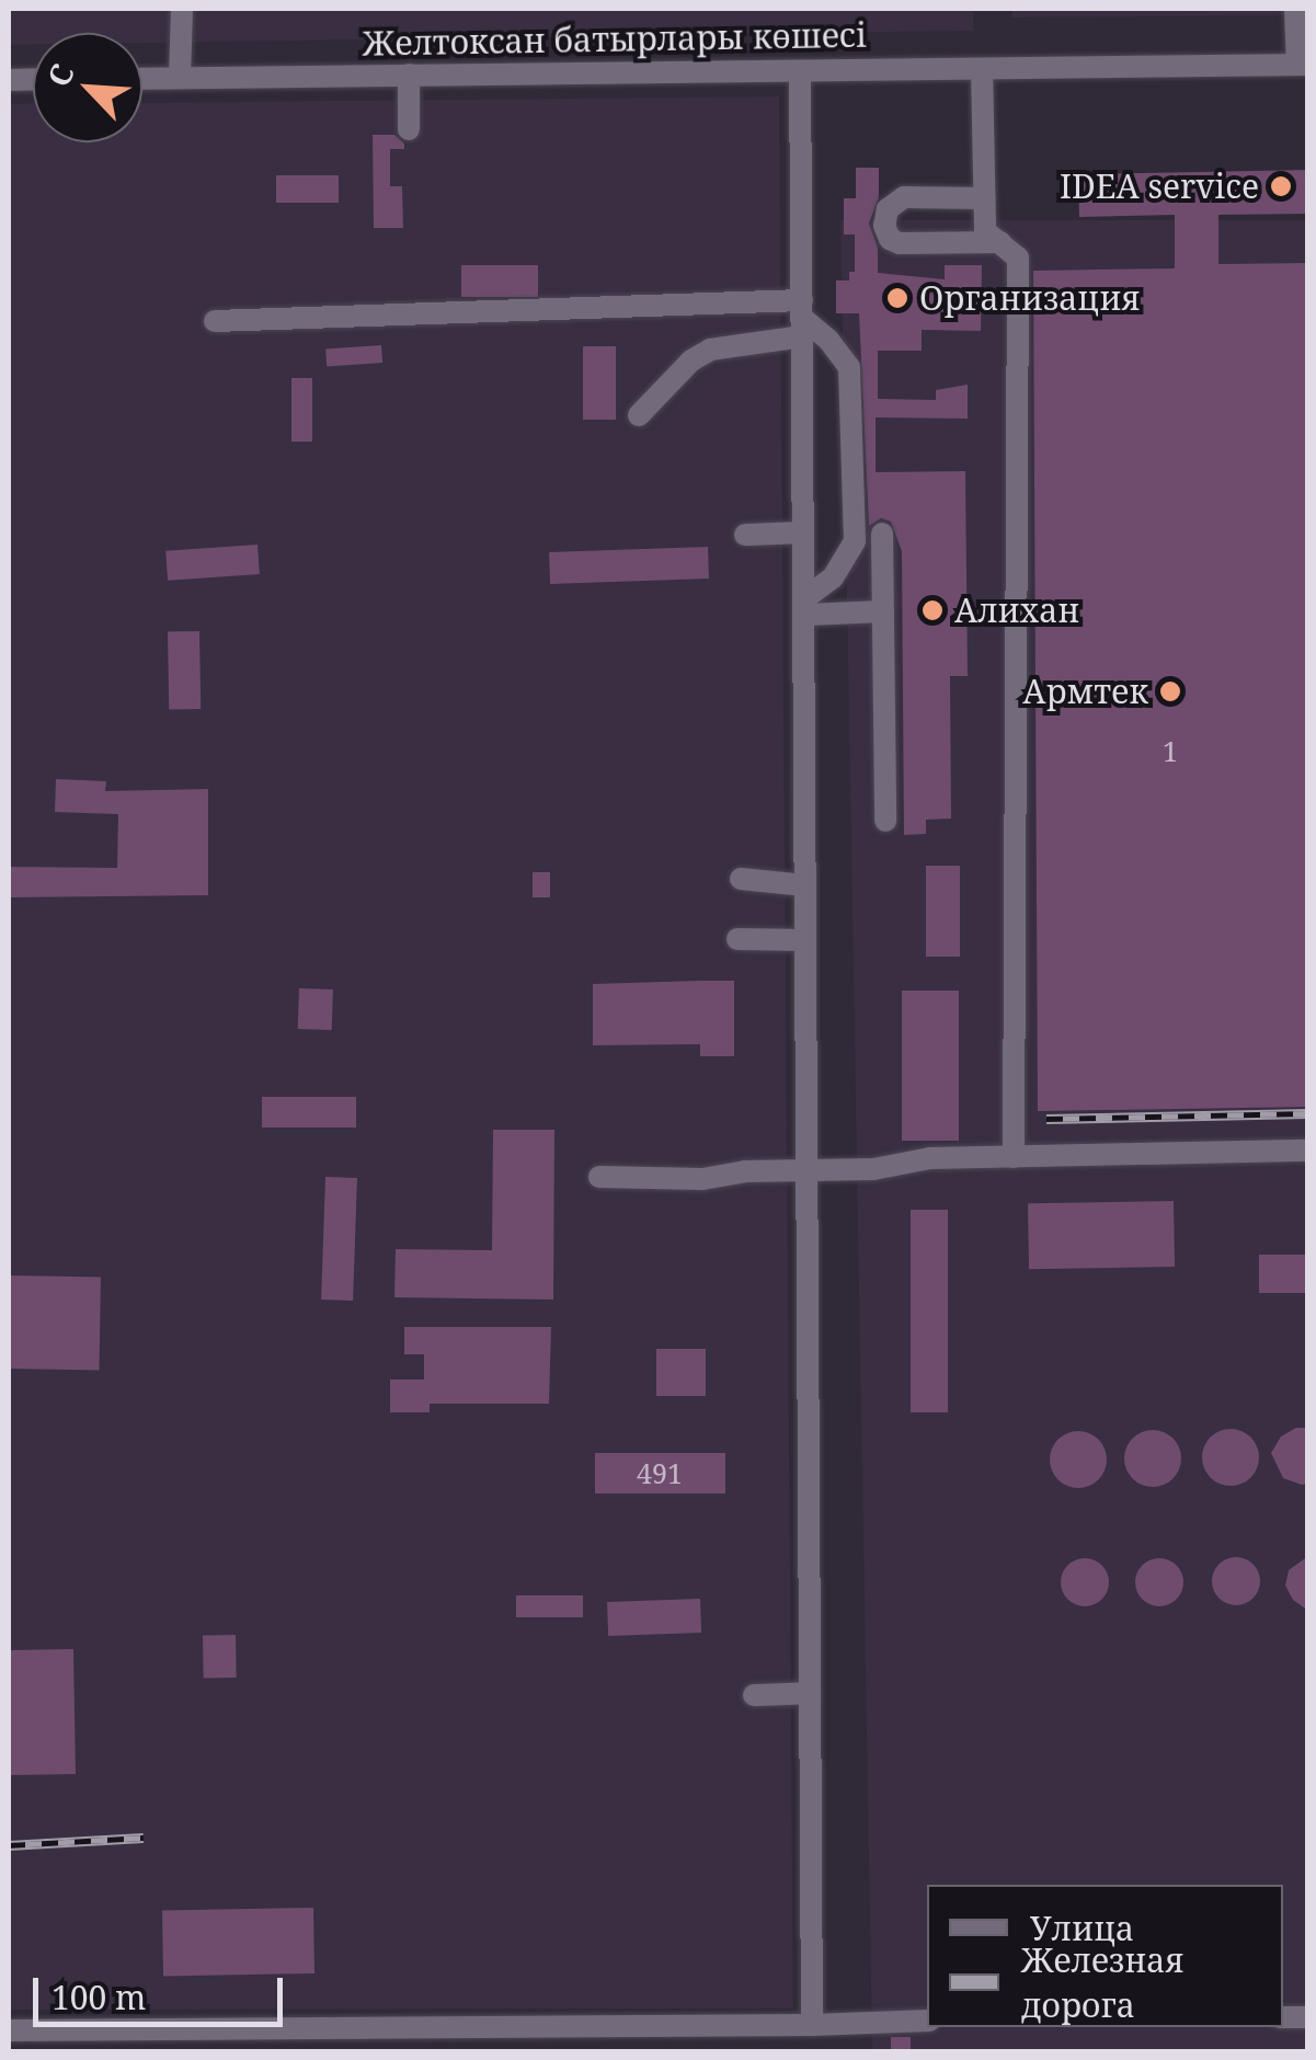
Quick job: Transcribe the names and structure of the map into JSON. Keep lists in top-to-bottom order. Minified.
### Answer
{"streets":{"street":["Желтоксан батырлары көшесі"]},"places":["IDEA service","Организация","Алихан","Армтек"],"house_numbers":["1","491"],"legend":["Улица","Железная дорога"],"scale_bar":"100 m","north":"top left"}
